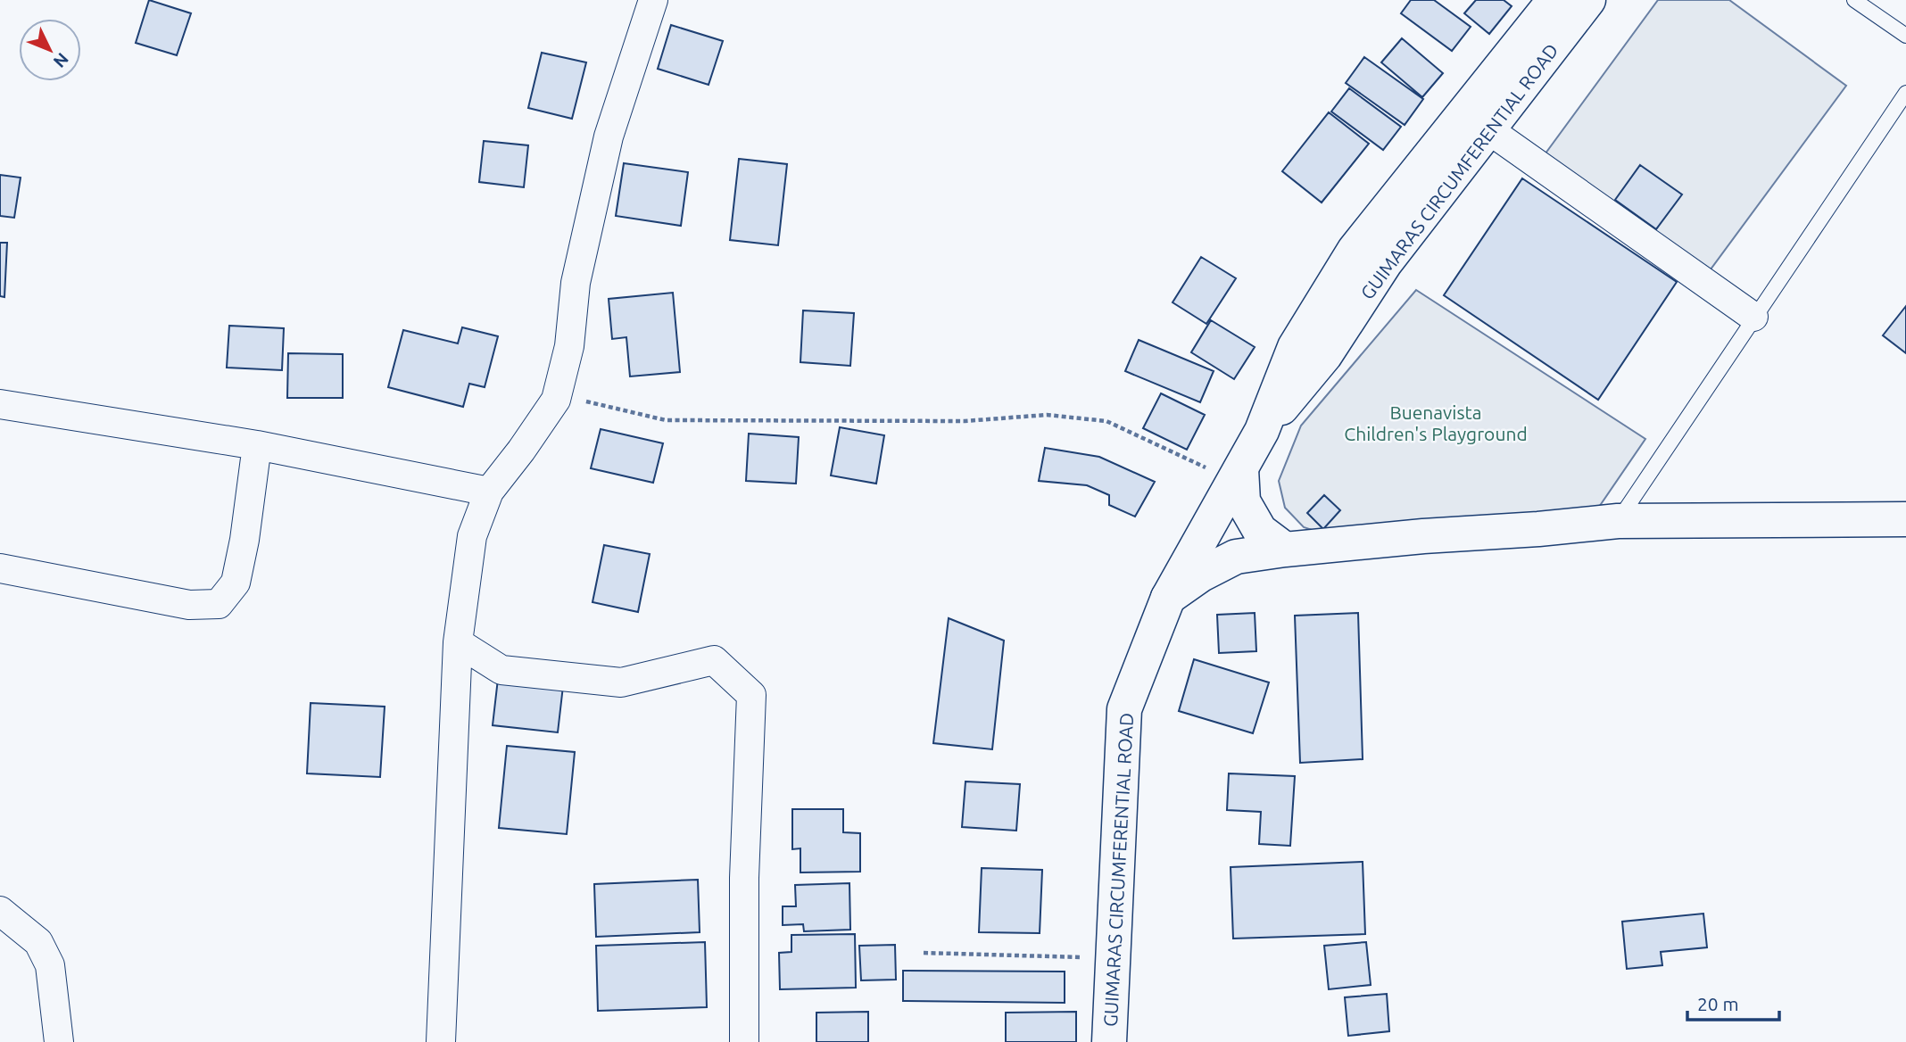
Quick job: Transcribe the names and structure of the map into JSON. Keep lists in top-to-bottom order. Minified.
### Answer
{"streets":{"main road":["GUIMARAS CIRCUMFERENTIAL ROAD"]},"parks":["Buenavista Children's Playground"],"scale_bar":"20 m","north":"bottom right"}
